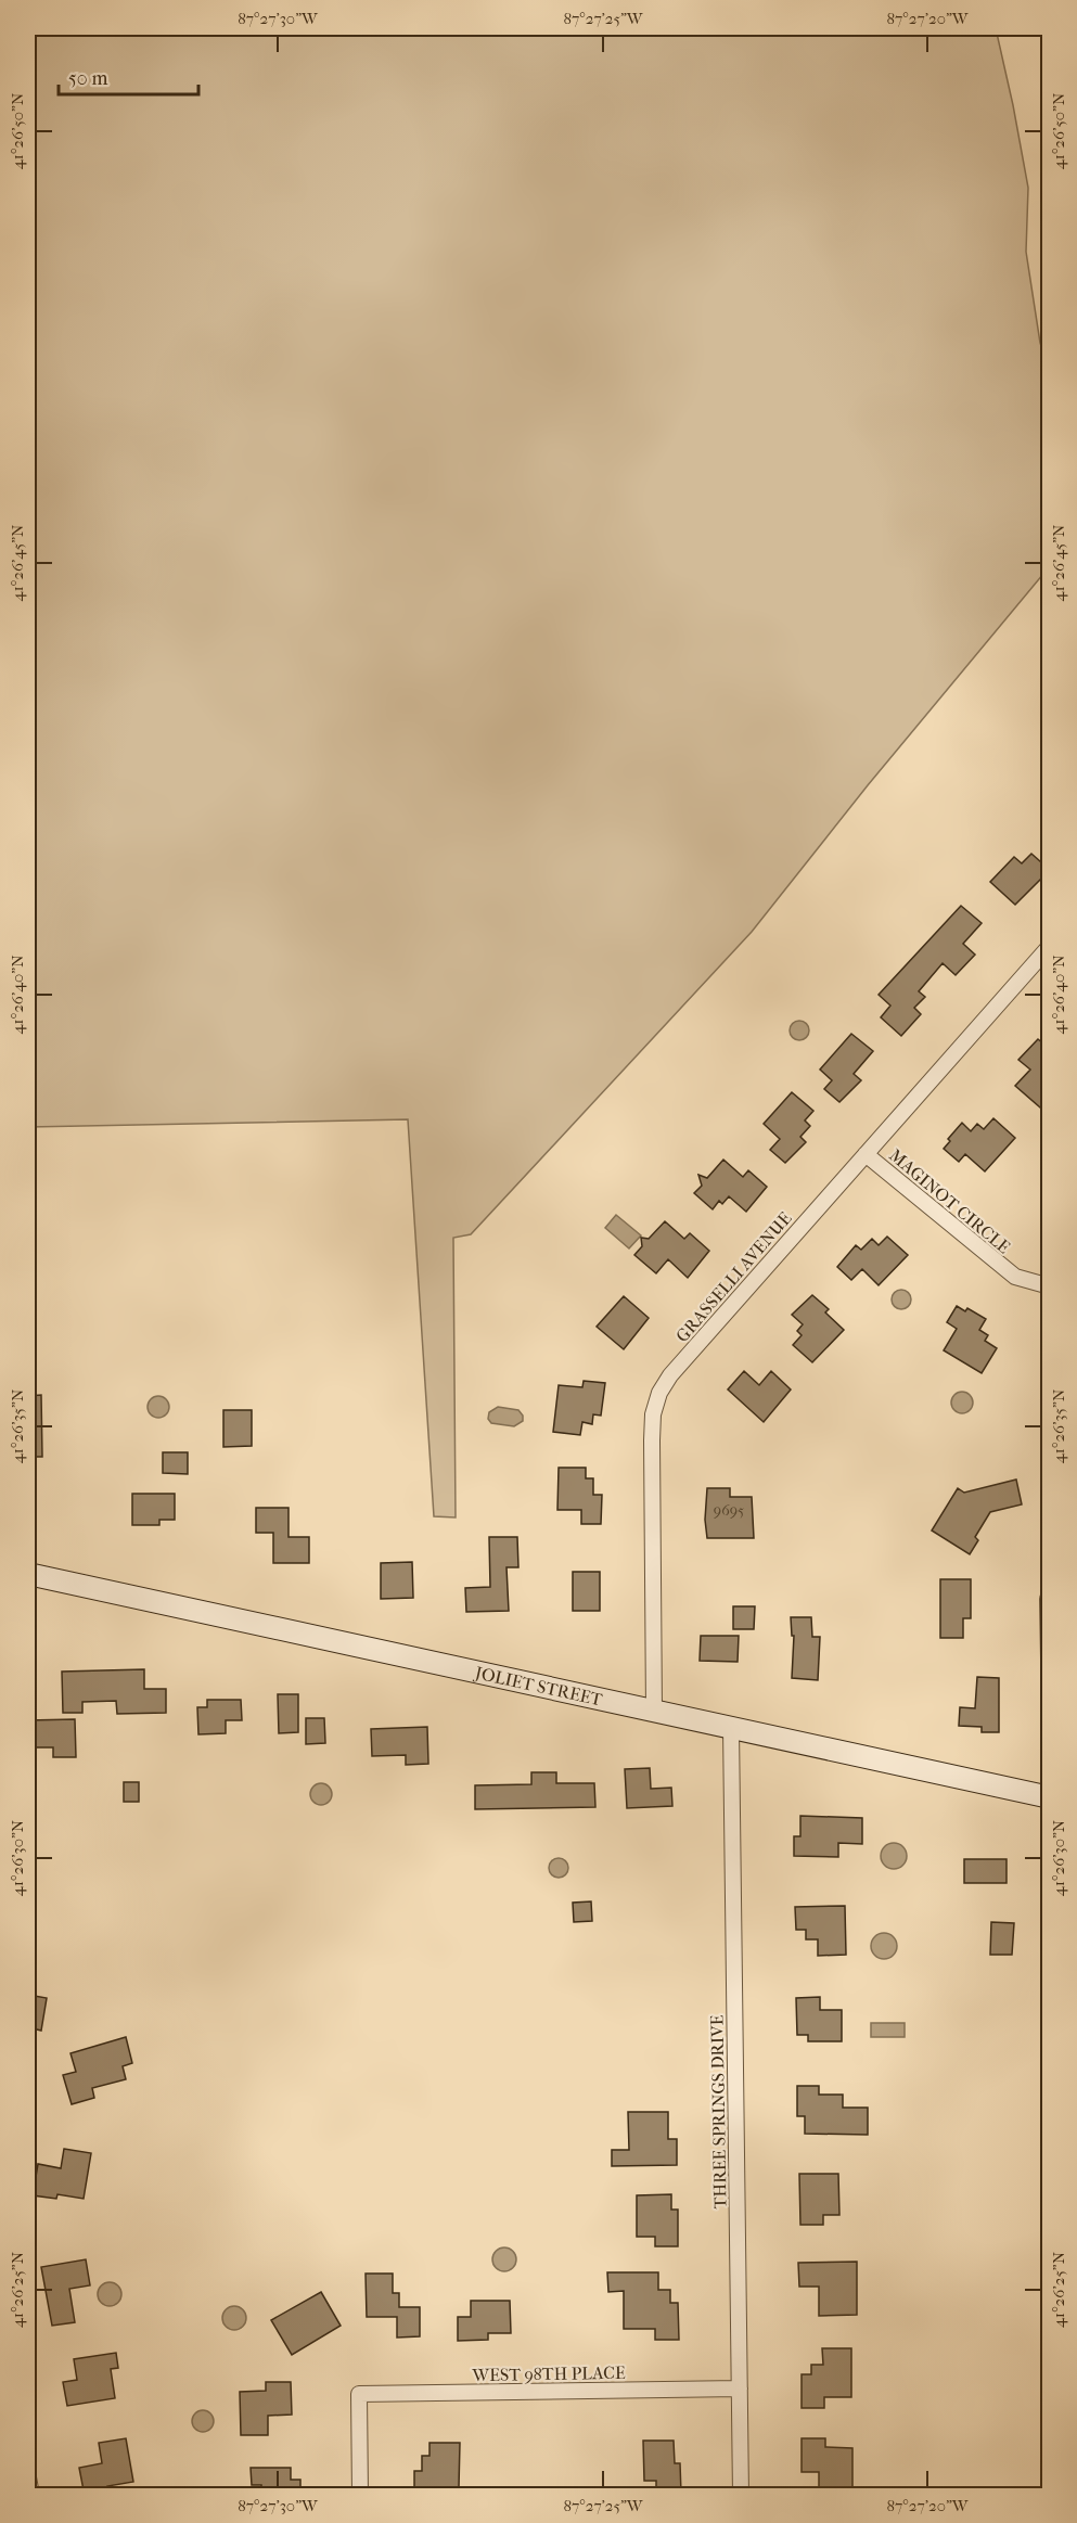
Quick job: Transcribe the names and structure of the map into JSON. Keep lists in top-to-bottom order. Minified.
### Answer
{"streets":{"street":["MAGINOT CIRCLE","GRASSELLI AVENUE","JOLIET STREET","THREE SPRINGS DRIVE","WEST 98TH PLACE"]},"crossings":[["MAGINOT CIRCLE","GRASSELLI AVENUE"],["GRASSELLI AVENUE","JOLIET STREET"],["JOLIET STREET","THREE SPRINGS DRIVE"],["THREE SPRINGS DRIVE","WEST 98TH PLACE"]],"house_numbers":["9695"],"scale_bar":"50 m","coordinates":["87°27'30\"W","87°27'25\"W","87°27'20\"W","41°26'50\"N","41°26'45\"N","41°26'40\"N","41°26'35\"N","41°26'30\"N","41°26'25\"N"]}
